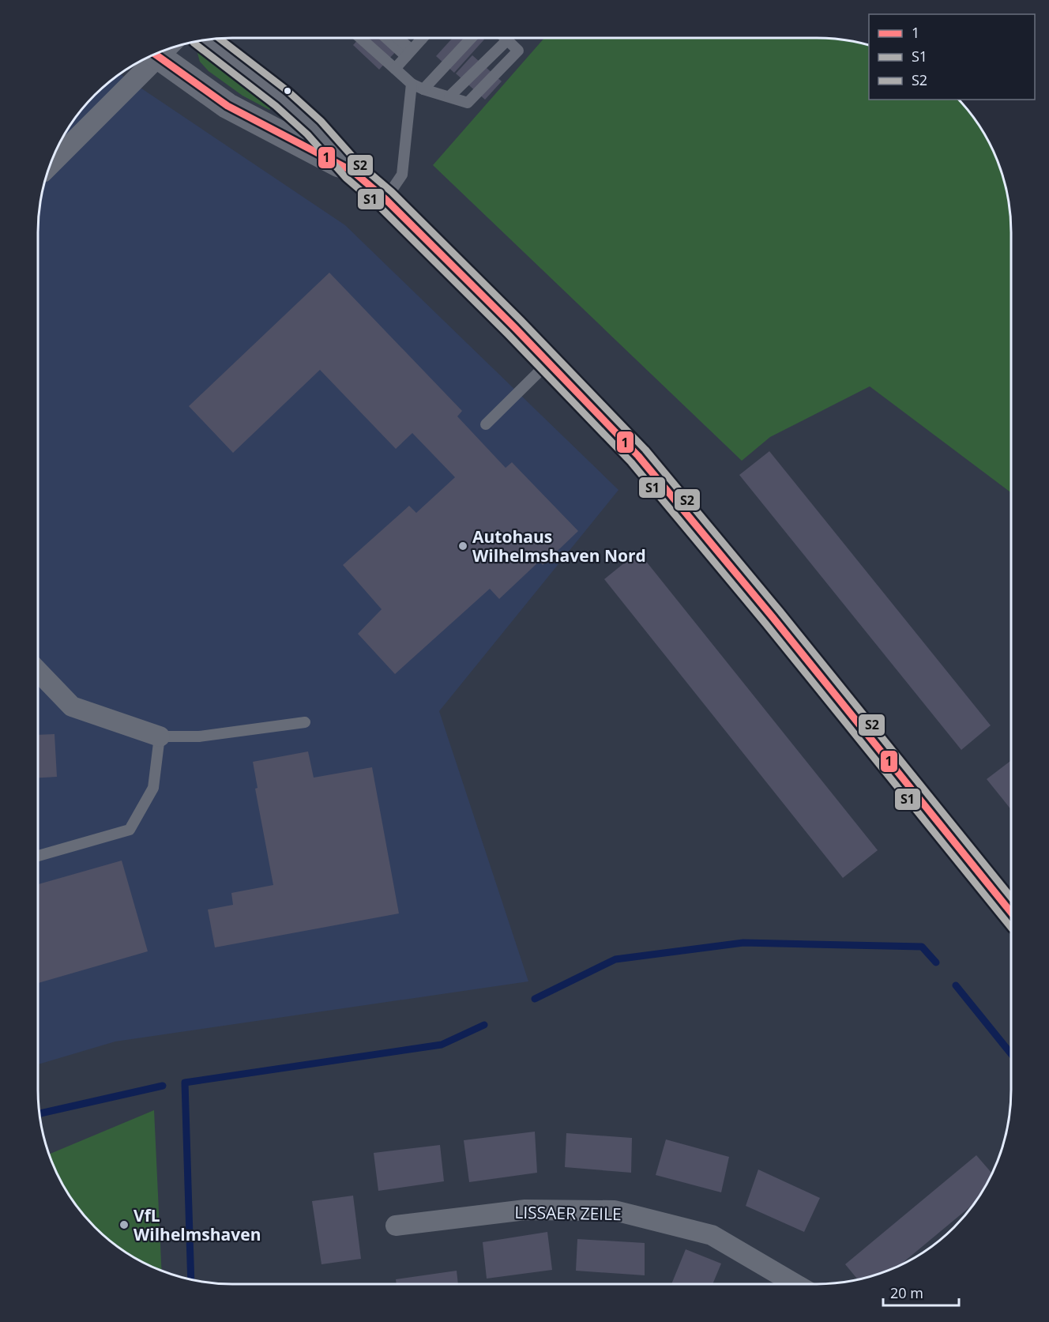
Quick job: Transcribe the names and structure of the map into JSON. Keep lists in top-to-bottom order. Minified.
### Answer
{"streets":{"street":["LISSAER ZEILE"]},"places":["Autohaus Wilhelmshaven Nord","VfL Wilhelmshaven"],"lines":["transit line S2","transit line S1","transit line 1"],"legend":["1","S1","S2"],"scale_bar":"20 m"}
